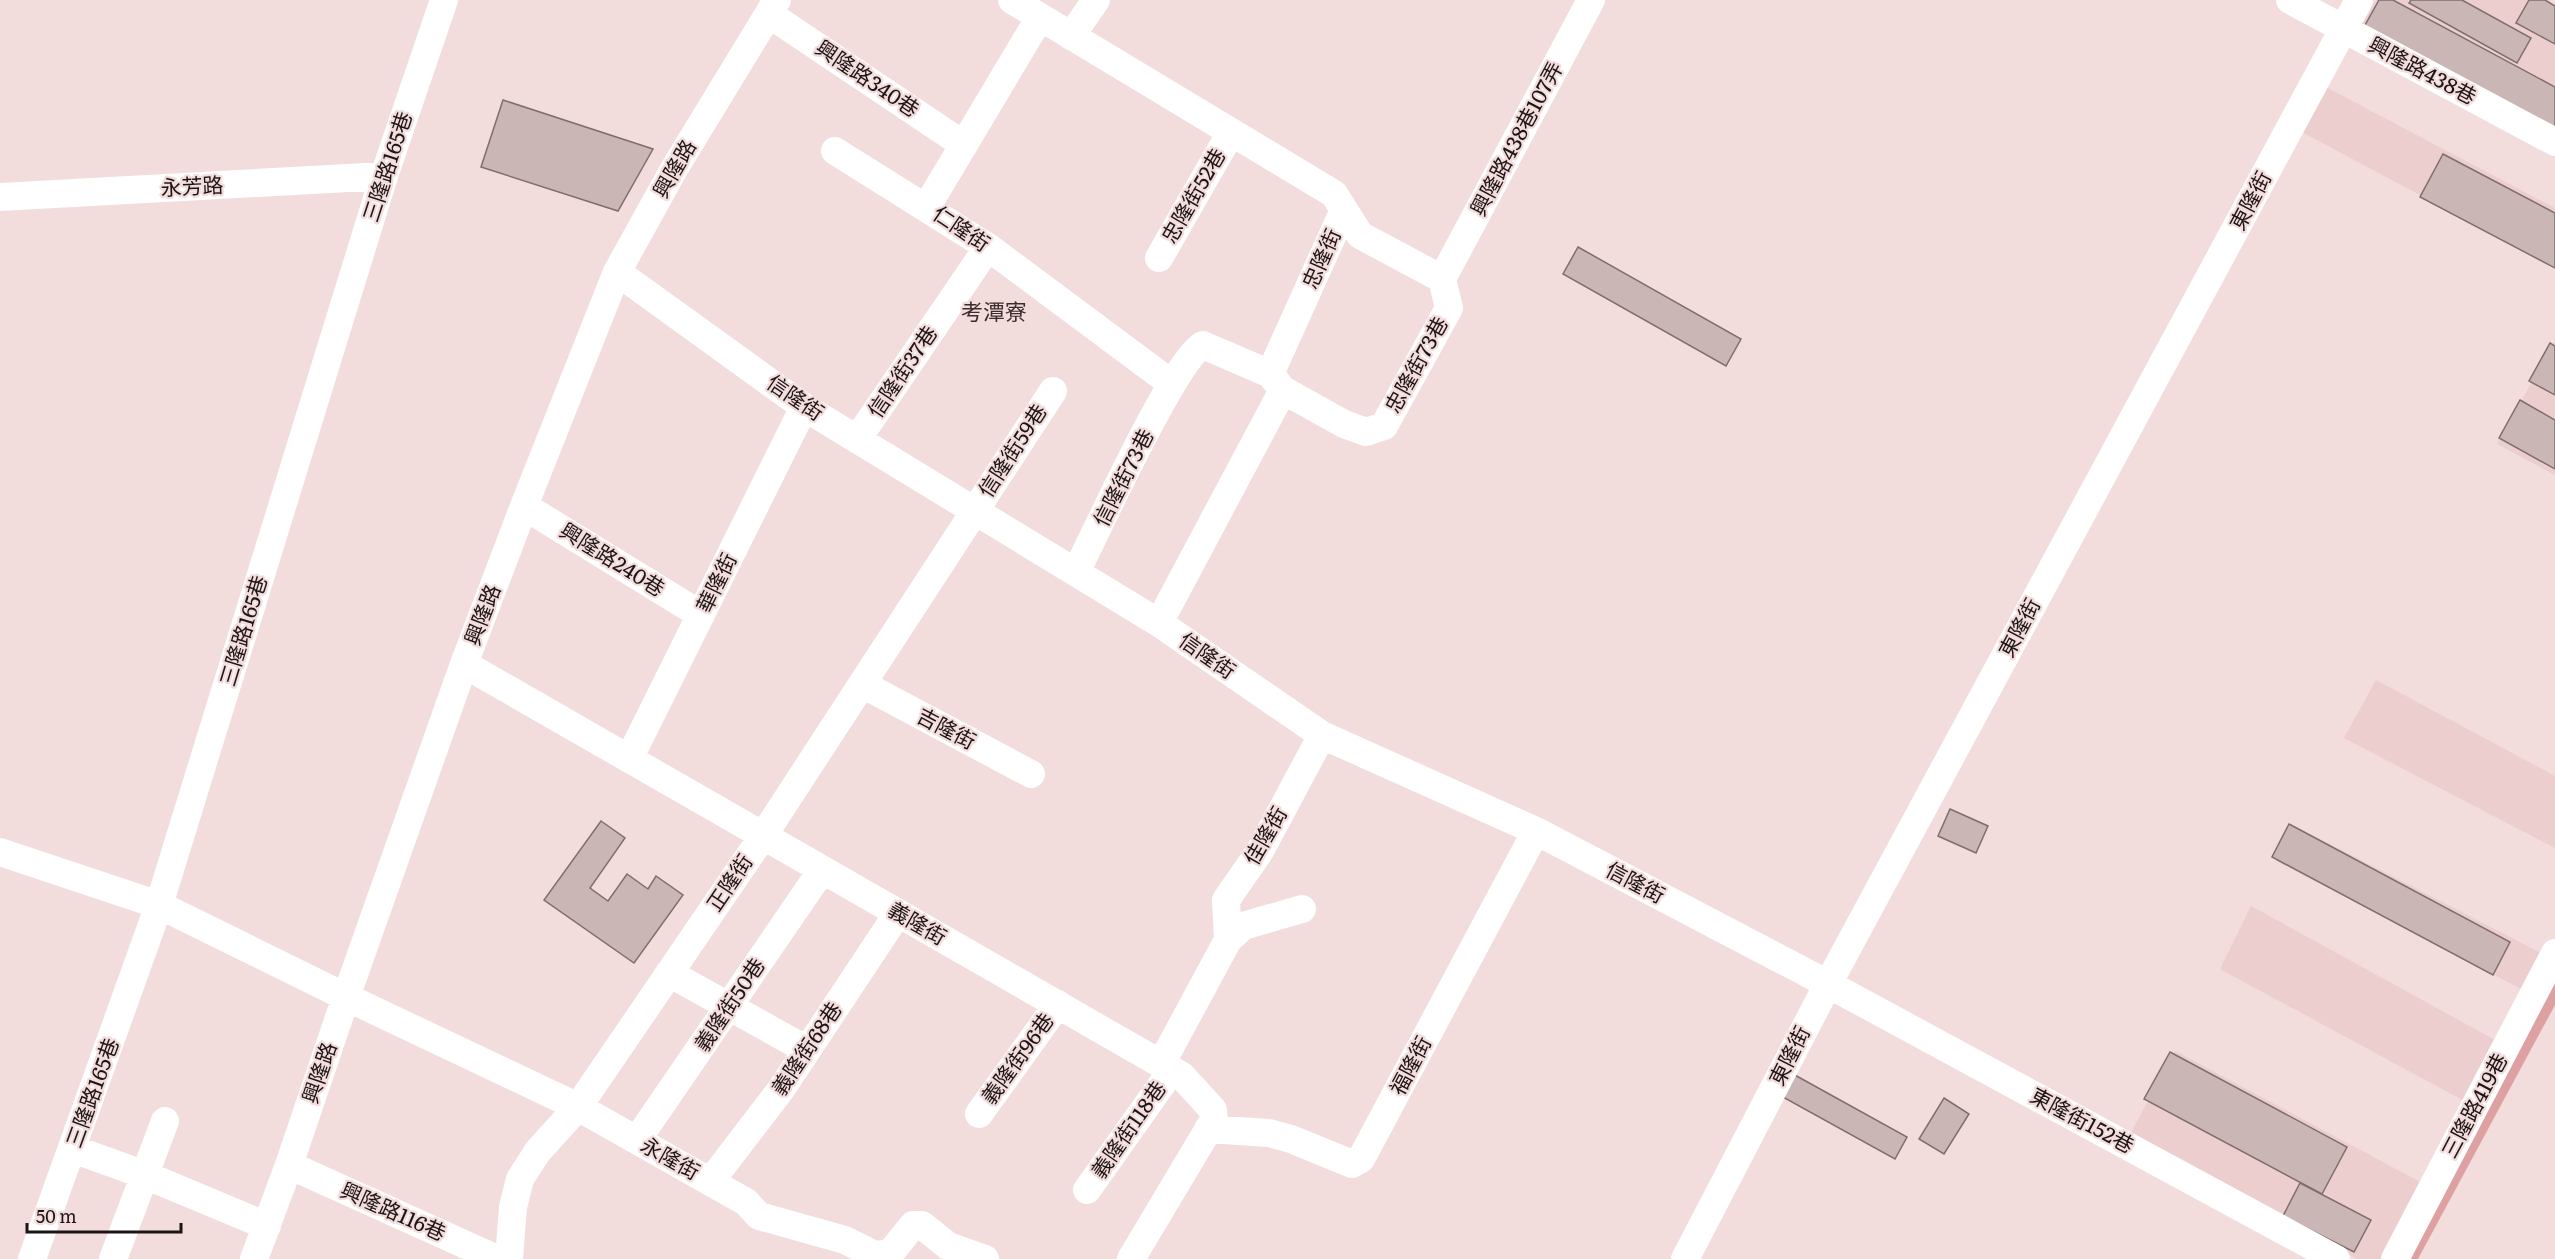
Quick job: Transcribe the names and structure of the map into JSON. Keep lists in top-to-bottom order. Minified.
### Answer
{"streets":{"street":["興隆路438巷","興隆路340巷","興隆路438巷107弄","三隆路165巷","興隆路","永芳路","忠隆街52巷","東隆街","仁隆街","忠隆街","忠隆街73巷","信隆街37巷","信隆街","信隆街59巷","信隆街73巷","興隆路240巷","華隆街","吉隆街","佳隆街","正隆街","義隆街","義隆街50巷","義隆街68巷","義隆街96巷","福隆街","三隆路419巷","東隆街152巷","義隆街118巷","永隆街","興隆路116巷"]},"crossings":[["興隆路438巷","東隆街"],["興隆路340巷","興隆路"],["興隆路340巷","仁隆街"],["興隆路438巷107弄","忠隆街73巷"],["三隆路165巷","永芳路"],["三隆路165巷","永隆街"],["興隆路","信隆街"],["興隆路","興隆路240巷"],["興隆路","義隆街"],["興隆路","永隆街"],["興隆路","興隆路116巷"],["忠隆街52巷","忠隆街"],["東隆街","信隆街"],["東隆街","東隆街152巷"],["仁隆街","忠隆街"],["仁隆街","忠隆街73巷"],["仁隆街","信隆街37巷"],["仁隆街","信隆街73巷"],["忠隆街","忠隆街73巷"],["忠隆街","信隆街"],["忠隆街73巷","信隆街73巷"],["信隆街37巷","信隆街"],["信隆街","信隆街59巷"],["信隆街","信隆街73巷"],["信隆街","華隆街"],["信隆街","佳隆街"],["信隆街","正隆街"],["信隆街","福隆街"],["信隆街","東隆街152巷"],["信隆街59巷","正隆街"],["興隆路240巷","華隆街"],["華隆街","義隆街"],["吉隆街","正隆街"],["正隆街","義隆街"],["正隆街","永隆街"],["義隆街","義隆街50巷"],["義隆街","義隆街68巷"],["義隆街","義隆街96巷"],["義隆街","福隆街"],["義隆街","義隆街118巷"],["義隆街50巷","永隆街"],["義隆街68巷","永隆街"]],"districts":["考潭寮"],"scale_bar":"50 m"}
